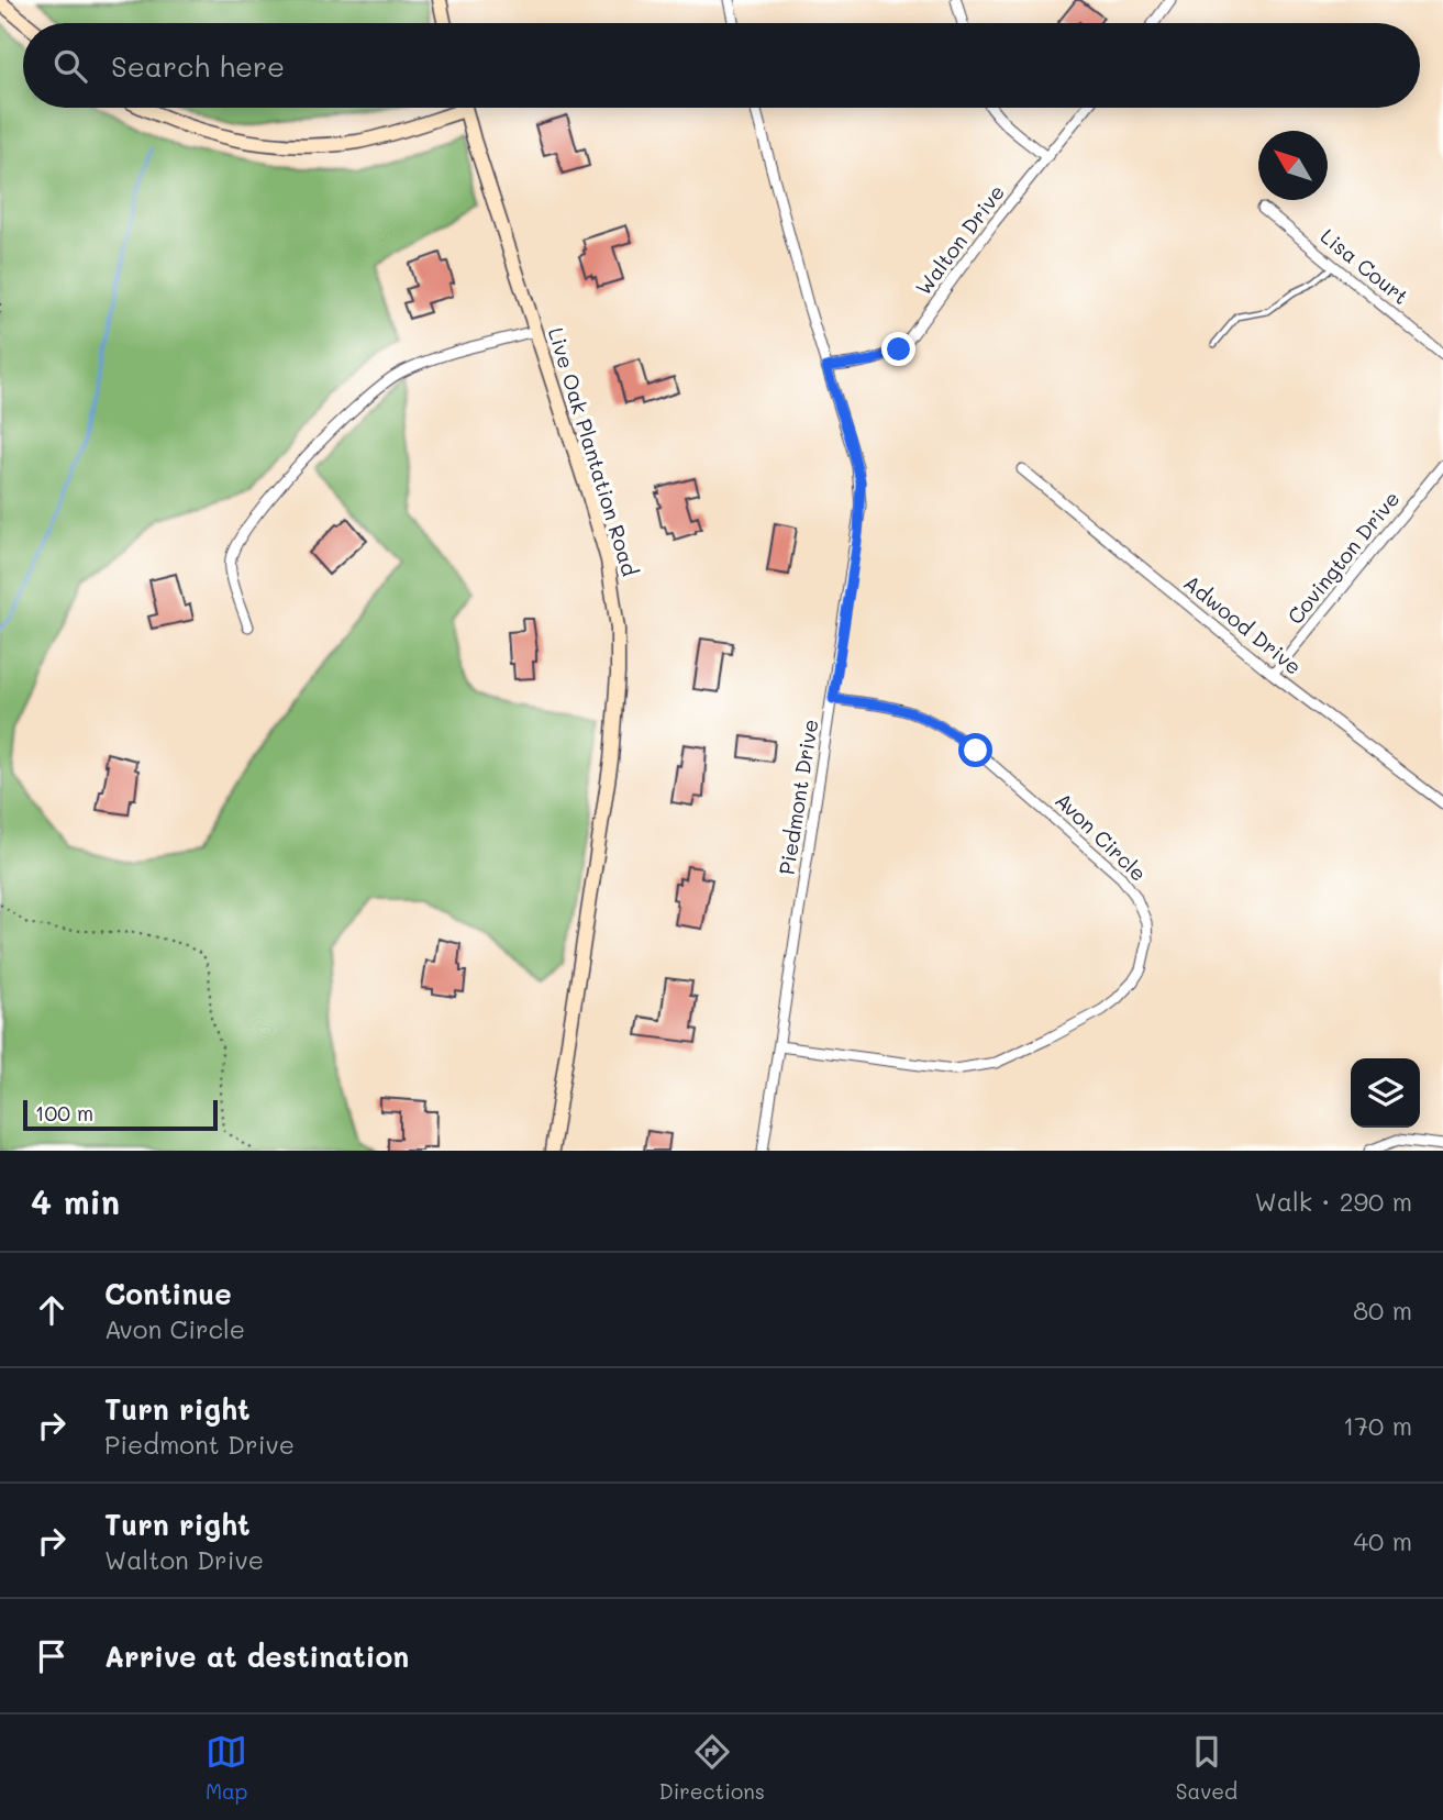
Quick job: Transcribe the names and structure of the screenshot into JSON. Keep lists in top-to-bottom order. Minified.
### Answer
{"streets":{"street":["Walton Drive","Lisa Court","Live Oak Plantation Road","Covington Drive","Adwood Drive","Piedmont Drive","Avon Circle"]},"crossings":[["Walton Drive","Piedmont Drive"],["Covington Drive","Adwood Drive"],["Piedmont Drive","Avon Circle"]],"scale_bar":"100 m","north":"top left","page":{"search":"Search here","scale":"100 m","heading":["4 min","Walk · 290 m"],"list":[["Continue","Avon Circle","80 m"],["Turn right","Piedmont Drive","170 m"],["Turn right","Walton Drive","40 m"],"Arrive at destination"],"nav":["Map","Directions","Saved"]}}
